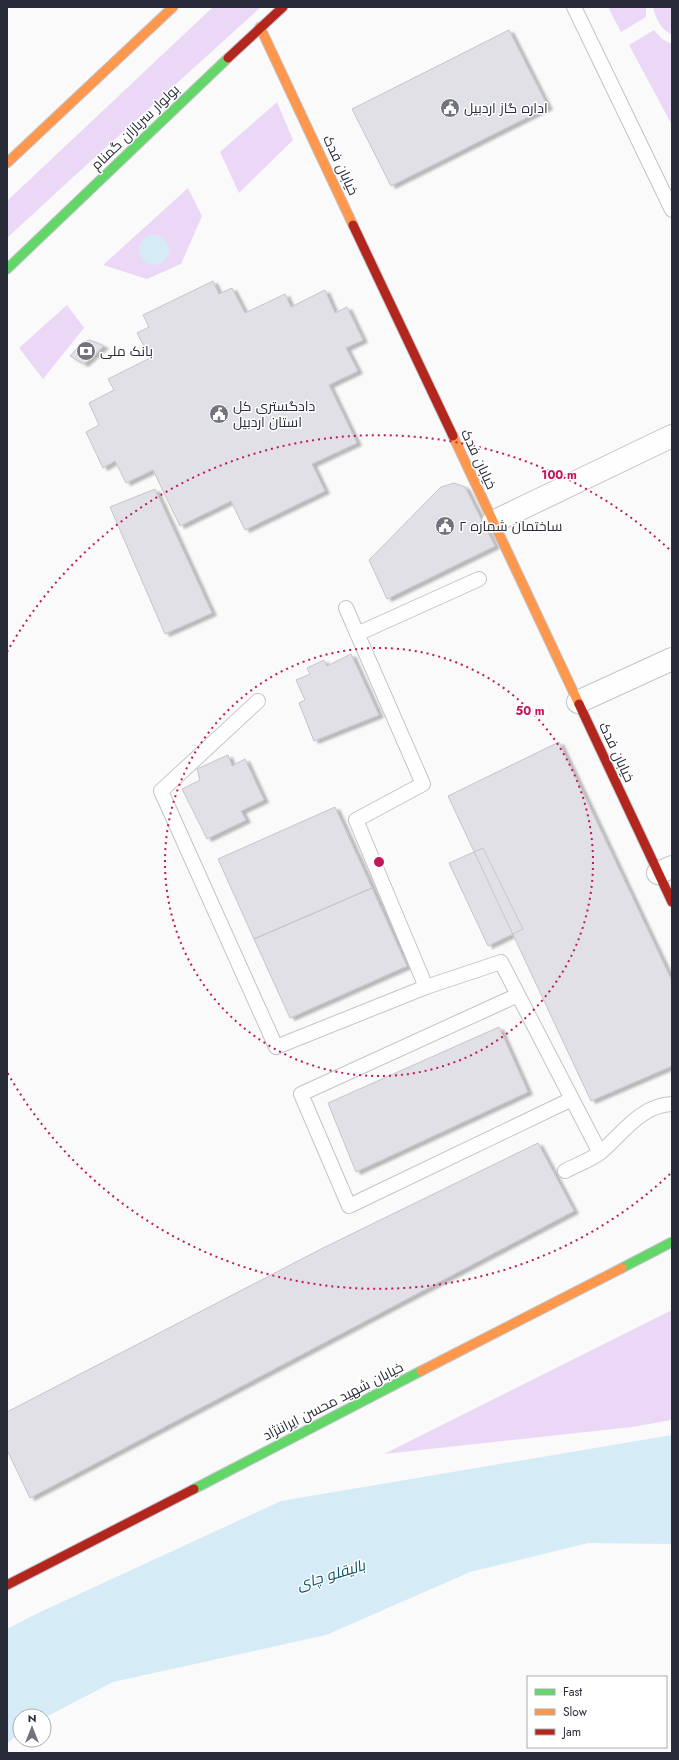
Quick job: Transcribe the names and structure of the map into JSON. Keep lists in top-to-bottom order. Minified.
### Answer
{"streets":{"main road":["بولوار سربازان گمنام","خیابان فدک","خیابان شهید محسن ایراننژاد"]},"crossings":[["بولوار سربازان گمنام","خیابان فدک"]],"water":["بالیقلو چای"],"places":{"public building":["اداره گاز اردبیل","دادگستری کل استان اردبیل","ساختمان شماره ۲"],"bank":["بانک ملی"]},"legend":["Fast","Slow","Jam"],"north":"top","rings":["100 m","50 m"]}
